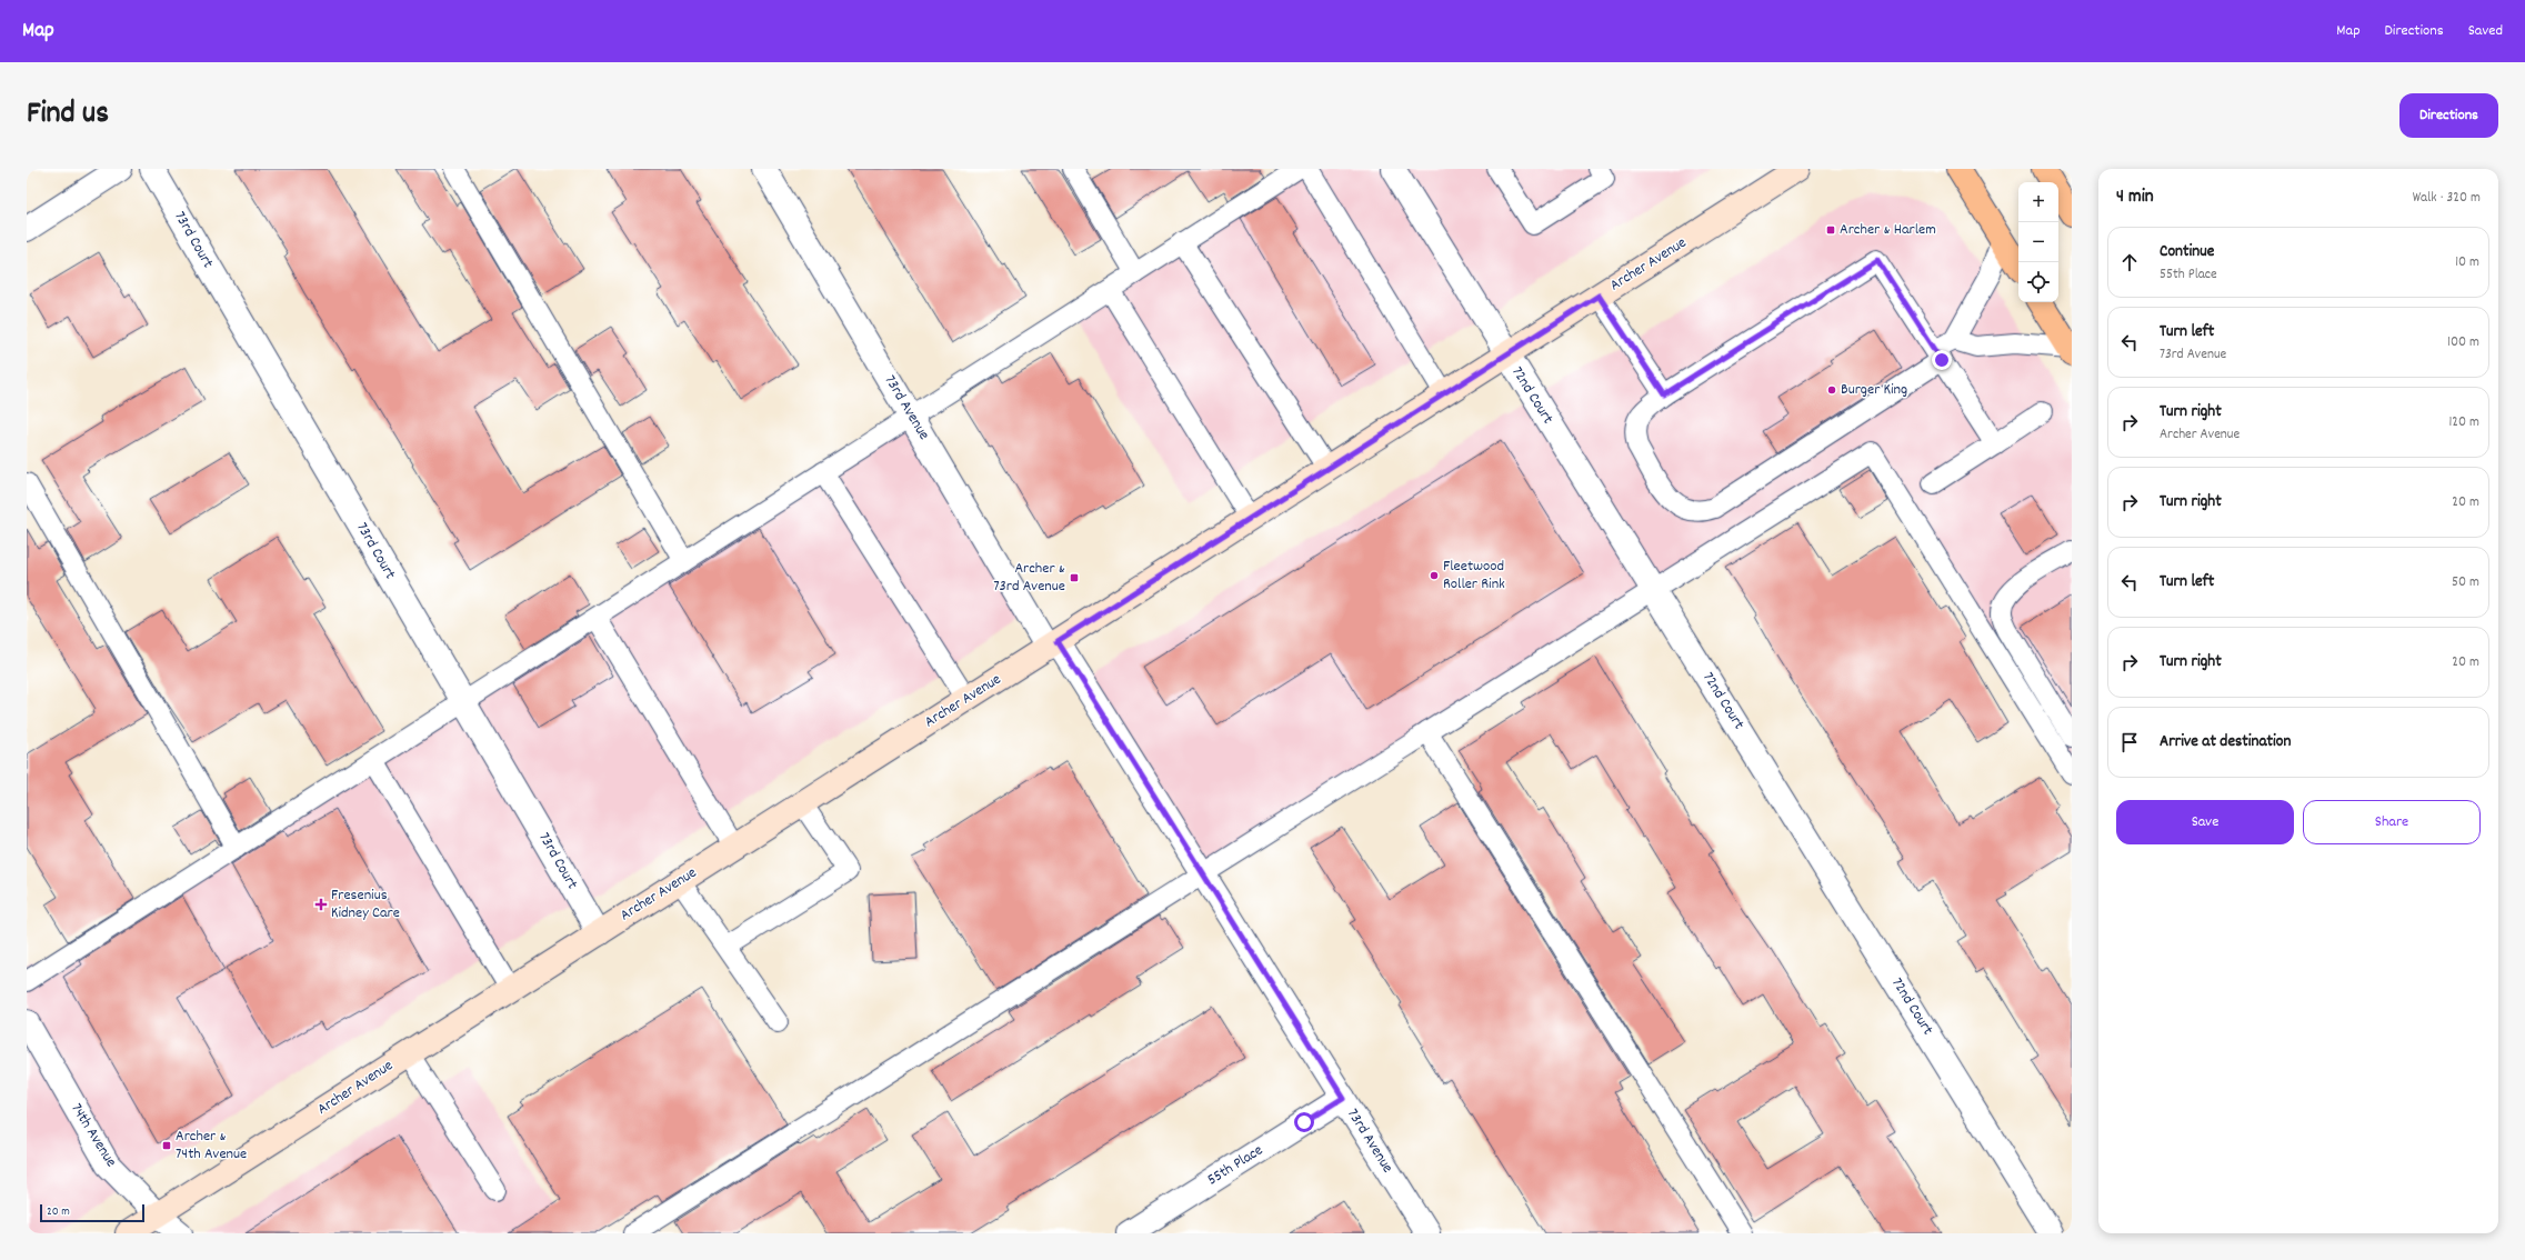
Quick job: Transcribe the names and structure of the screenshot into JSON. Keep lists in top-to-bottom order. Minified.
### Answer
{"streets":{"main road":["Archer Avenue"],"street":["73rd Court","72nd Court","73rd Avenue","74th Avenue","55th Place"]},"crossings":[["73rd Court","Archer Avenue"],["Archer Avenue","72nd Court"],["Archer Avenue","73rd Avenue"],["Archer Avenue","74th Avenue"],["73rd Avenue","55th Place"]],"places":{"transit":["Archer & Harlem","Archer & 73rd Avenue","Archer & 74th Avenue"],"other":["Burger King","Fleetwood Roller Rink"],"health":["Fresenius Kidney Care"]},"scale_bar":"20 m","page":{"header":"Map","nav":["Map","Directions","Saved"],"title":"Find us","buttons":["Directions",["Save","Share"]],"heading":["4 min","Walk · 320 m"],"map_buttons":["+","−"],"list":[["Continue","55th Place","10 m"],["Turn left","73rd Avenue","100 m"],["Turn right","Archer Avenue","120 m"],["Turn right","20 m"],["Turn left","50 m"],["Turn right","20 m"],"Arrive at destination"],"scale":"20 m"}}
